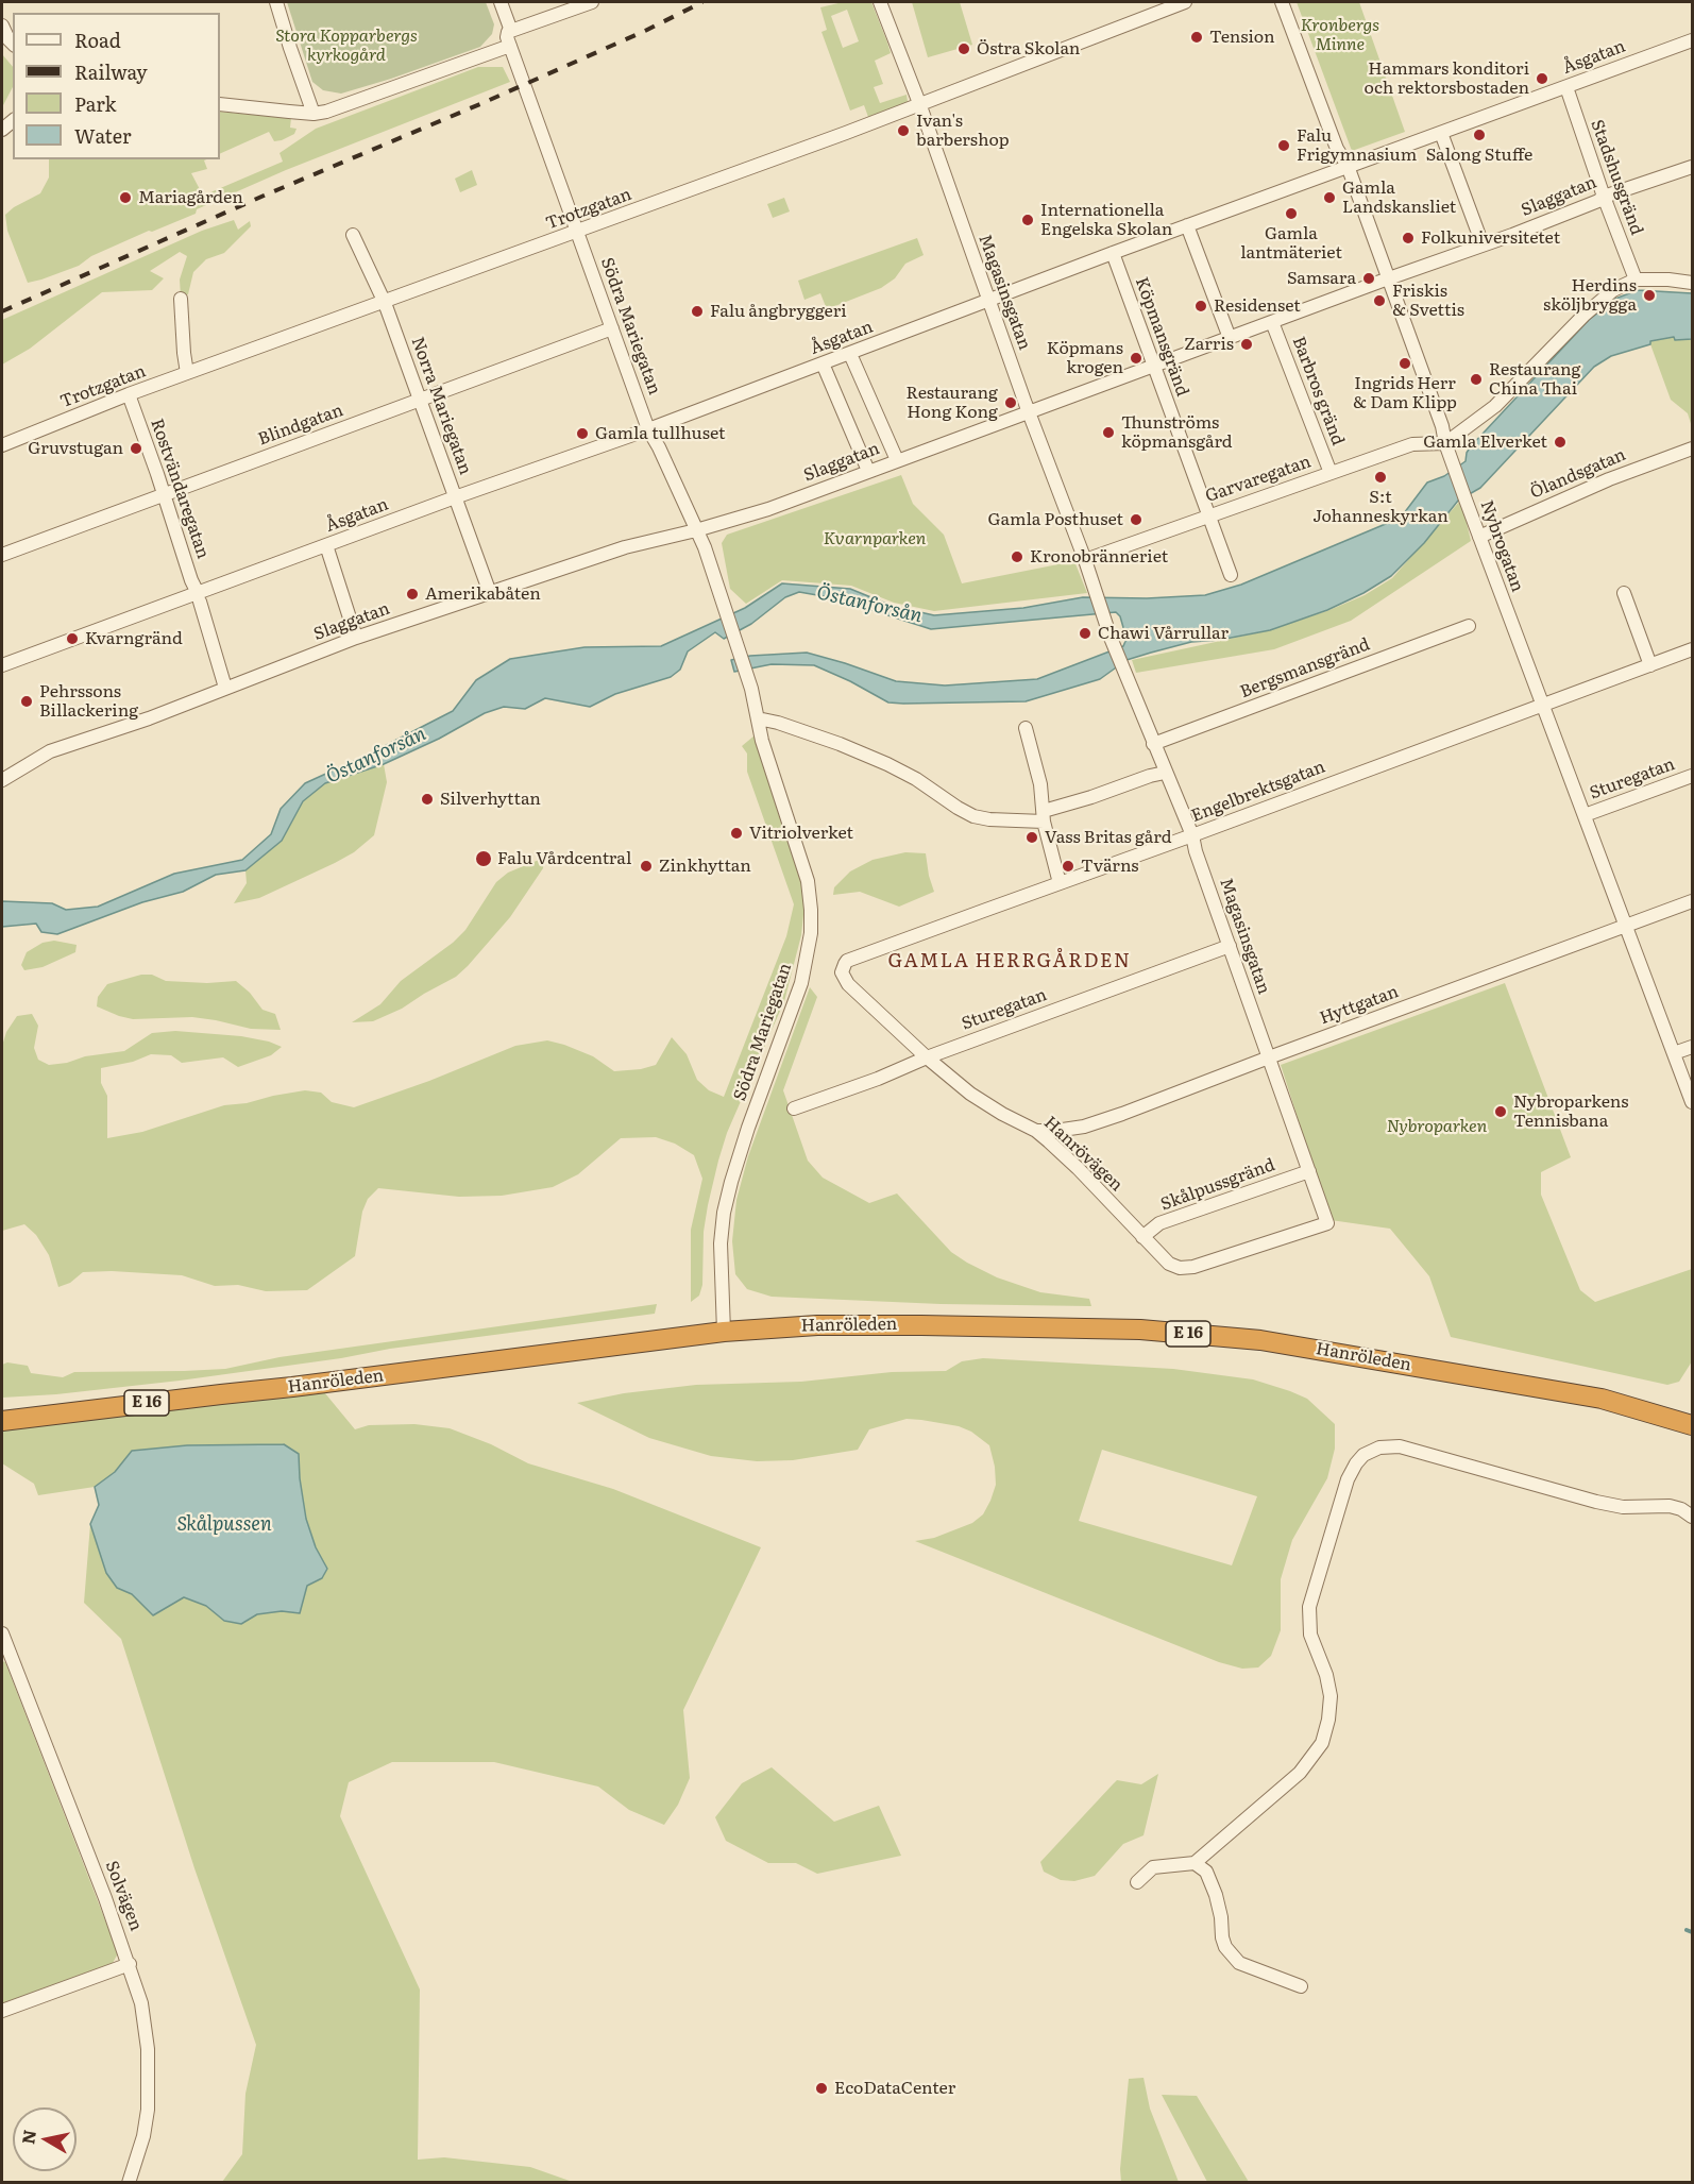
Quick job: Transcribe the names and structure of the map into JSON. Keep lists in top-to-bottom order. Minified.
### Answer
{"streets":{"highway":["Hanröleden","E 16"],"street":["Åsgatan","Stadshusgränd","Slaggatan","Trotzgatan","Magasinsgatan","Södra Mariegatan","Köpmansgränd","Barbros gränd","Norra Mariegatan","Blindgatan","Ölandsgatan","Garvaregatan","Rostvändaregatan","Nybrogatan","Bergsmansgränd","Sturegatan","Engelbrektsgatan","Hyttgatan","Hanrövägen","Skålpussgränd","Solvägen"]},"crossings":[["Åsgatan","Stadshusgränd"],["Åsgatan","Magasinsgatan"],["Åsgatan","Södra Mariegatan"],["Åsgatan","Köpmansgränd"],["Åsgatan","Norra Mariegatan"],["Åsgatan","Rostvändaregatan"],["Åsgatan","Nybrogatan"],["Stadshusgränd","Slaggatan"],["Slaggatan","Magasinsgatan"],["Slaggatan","Södra Mariegatan"],["Slaggatan","Köpmansgränd"],["Slaggatan","Barbros gränd"],["Slaggatan","Norra Mariegatan"],["Slaggatan","Rostvändaregatan"],["Slaggatan","Nybrogatan"],["Trotzgatan","Magasinsgatan"],["Trotzgatan","Södra Mariegatan"],["Trotzgatan","Norra Mariegatan"],["Trotzgatan","Rostvändaregatan"],["Magasinsgatan","Garvaregatan"],["Magasinsgatan","Bergsmansgränd"],["Magasinsgatan","Sturegatan"],["Magasinsgatan","Engelbrektsgatan"],["Magasinsgatan","Hyttgatan"],["Magasinsgatan","Hanrövägen"],["Magasinsgatan","Skålpussgränd"],["Södra Mariegatan","Blindgatan"],["Södra Mariegatan","Hanröleden"],["Köpmansgränd","Garvaregatan"],["Barbros gränd","Garvaregatan"],["Norra Mariegatan","Blindgatan"],["Blindgatan","Rostvändaregatan"],["Ölandsgatan","Nybrogatan"],["Garvaregatan","Nybrogatan"],["Nybrogatan","Sturegatan"],["Nybrogatan","Engelbrektsgatan"],["Nybrogatan","Hyttgatan"],["Sturegatan","Hanrövägen"],["Engelbrektsgatan","Hanrövägen"],["Hyttgatan","Hanrövägen"],["Hanrövägen","Skålpussgränd"]],"districts":["GAMLA HERRGÅRDEN"],"water":["Östanforsån","Skålpussen"],"parks":["Kronbergs Minne","Stora Kopparbergs kyrkogård","Kvarnparken","Nybroparken"],"places":["Tension","Östra Skolan","Hammars konditori och rektorsbostaden","Ivan's barbershop","Salong Stuffe","Falu Frigymnasium","Mariagården","Gamla Landskansliet","Gamla lantmäteriet","Internationella Engelska Skolan","Folkuniversitetet","Samsara","Herdins sköljbrygga","Friskis & Svettis","Residenset","Falu ångbryggeri","Zarris","Köpmans krogen","Ingrids Herr & Dam Klipp","Restaurang China Thai","Restaurang Hong Kong","Thunströms köpmansgård","Gamla tullhuset","Gamla Elverket","Gruvstugan","S:t Johanneskyrkan","Gamla Posthuset","Kronobränneriet","Amerikabåten","Chawi Vårrullar","Kvarngränd","Pehrssons Billackering","Silverhyttan","Vitriolverket","Vass Britas gård","Falu Vårdcentral","Zinkhyttan","Tvärns","Nybroparkens Tennisbana","EcoDataCenter"],"legend":["Road","Railway","Park","Water"],"north":"left"}
